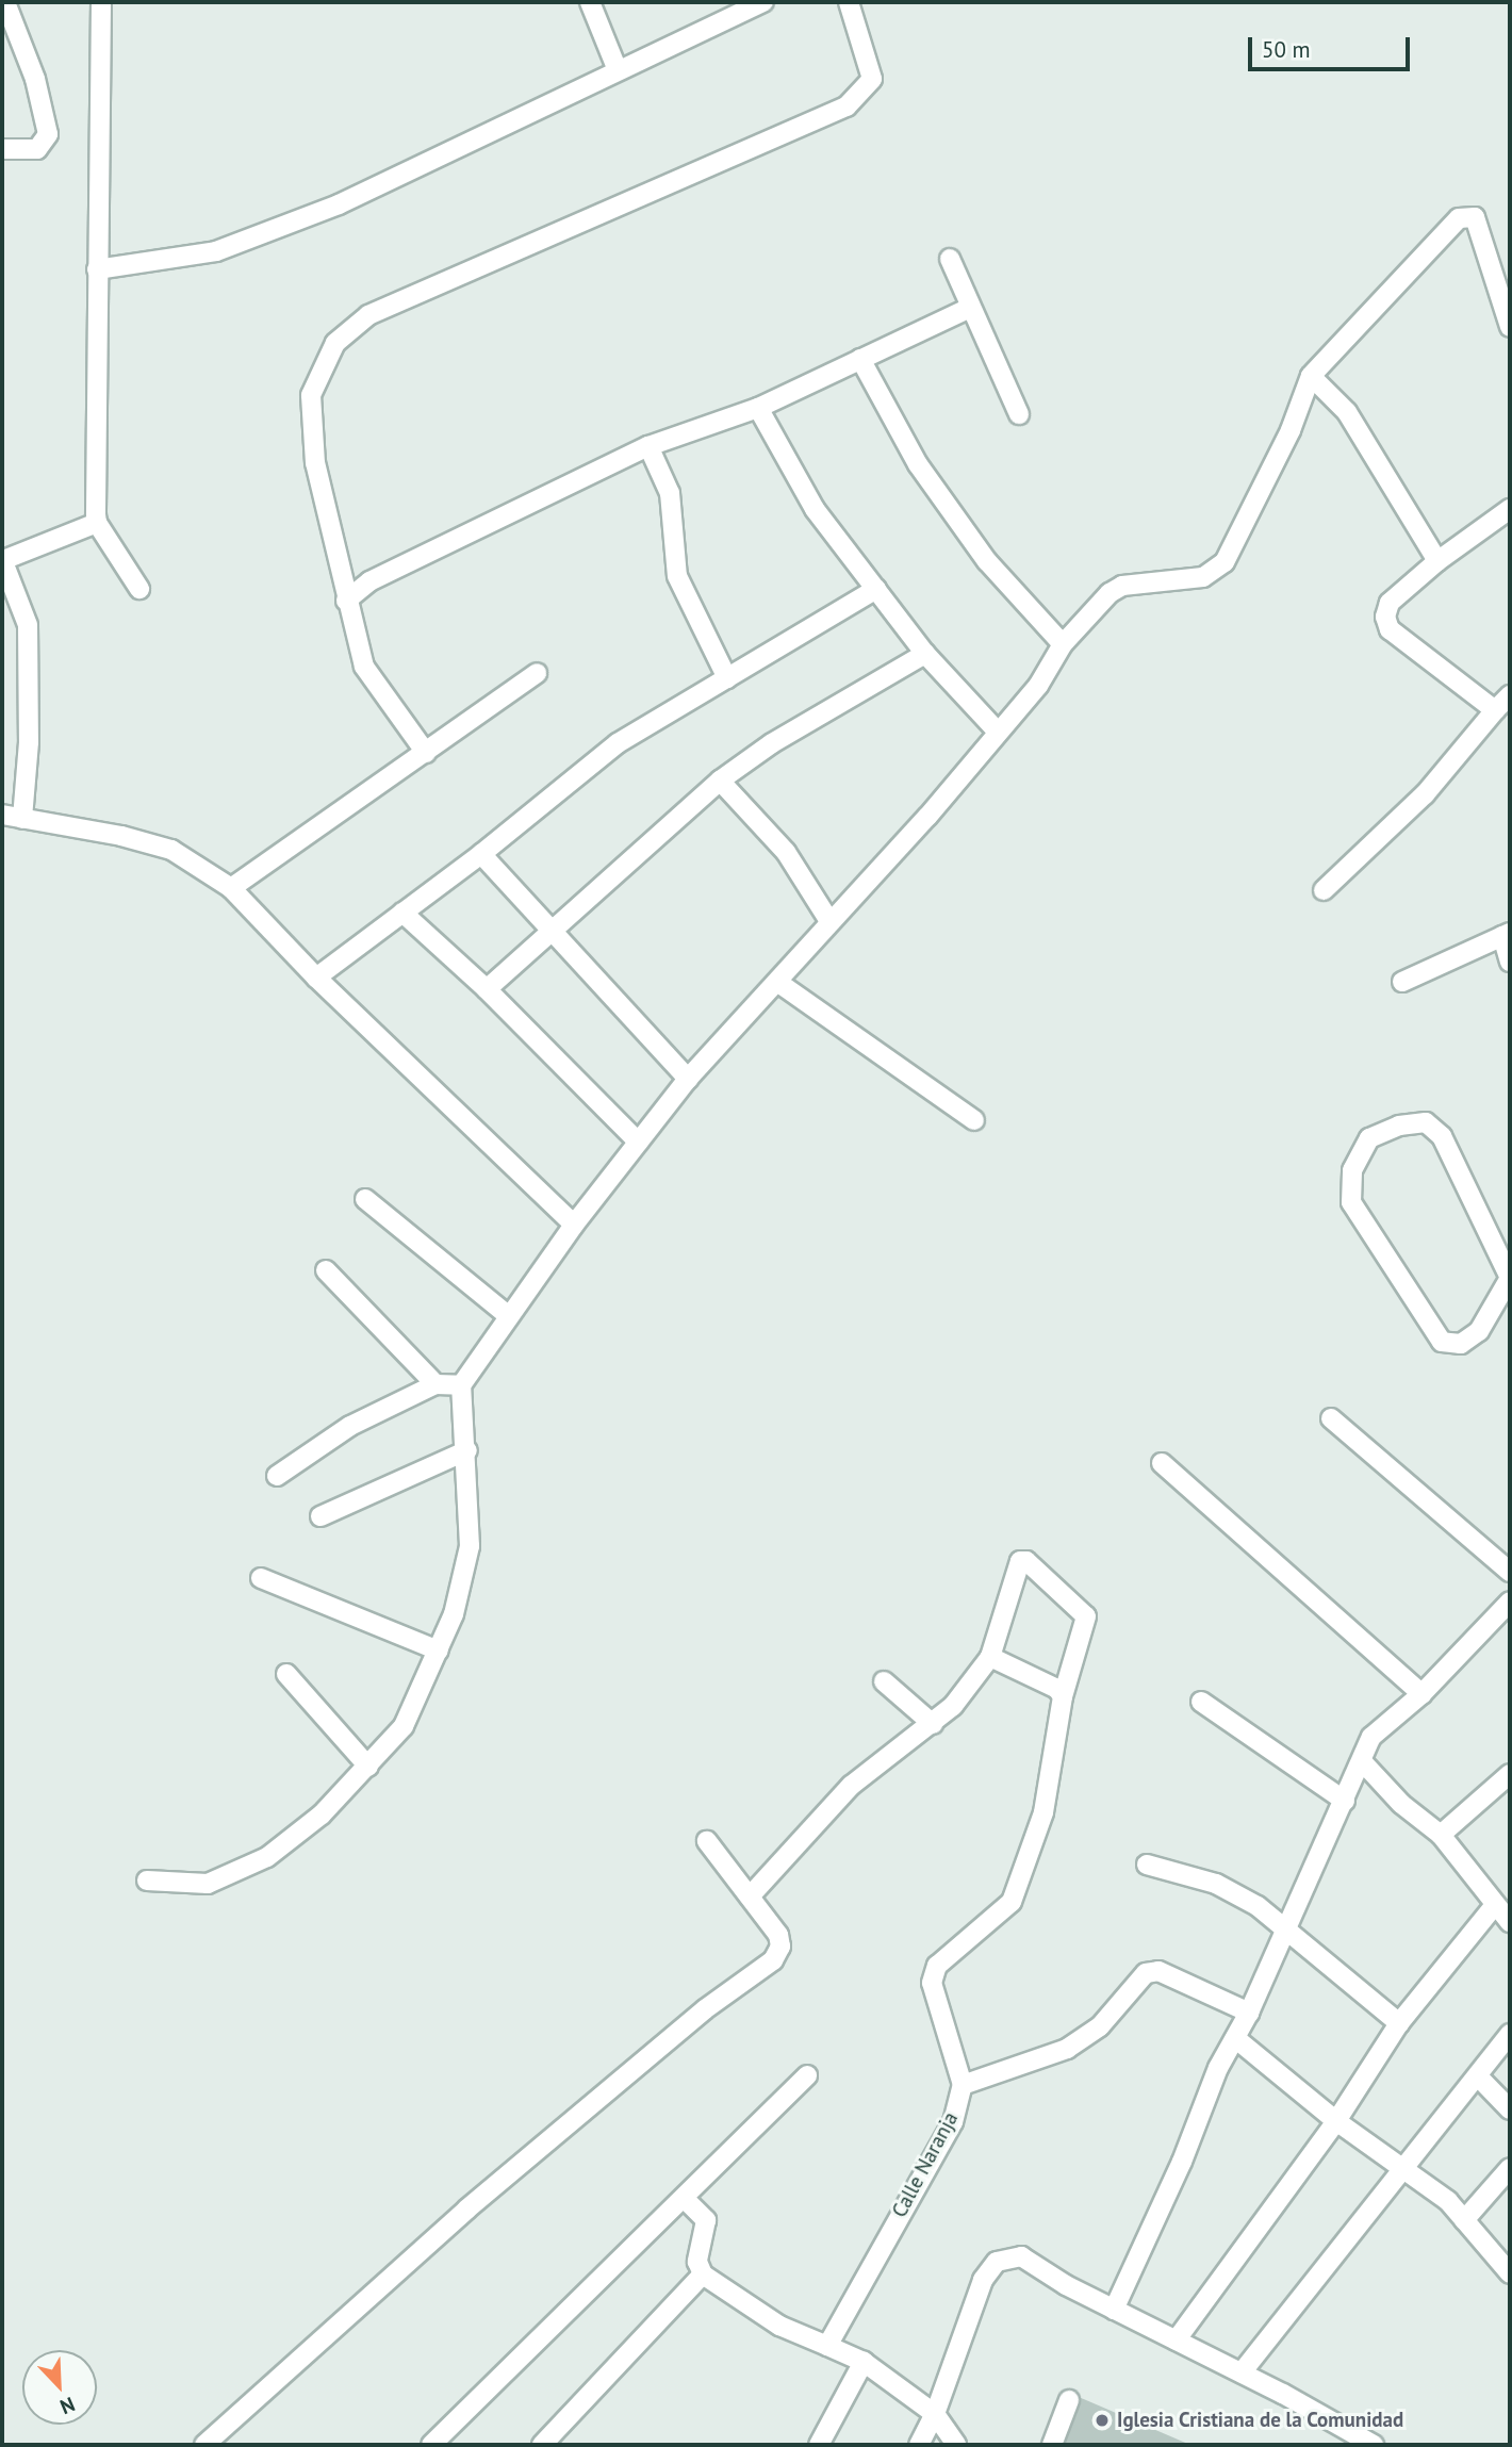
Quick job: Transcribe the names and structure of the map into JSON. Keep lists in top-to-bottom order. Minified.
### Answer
{"streets":{"street":["Calle Naranja"]},"places":["Iglesia Cristiana de la Comunidad"],"scale_bar":"50 m","north":"bottom right"}
